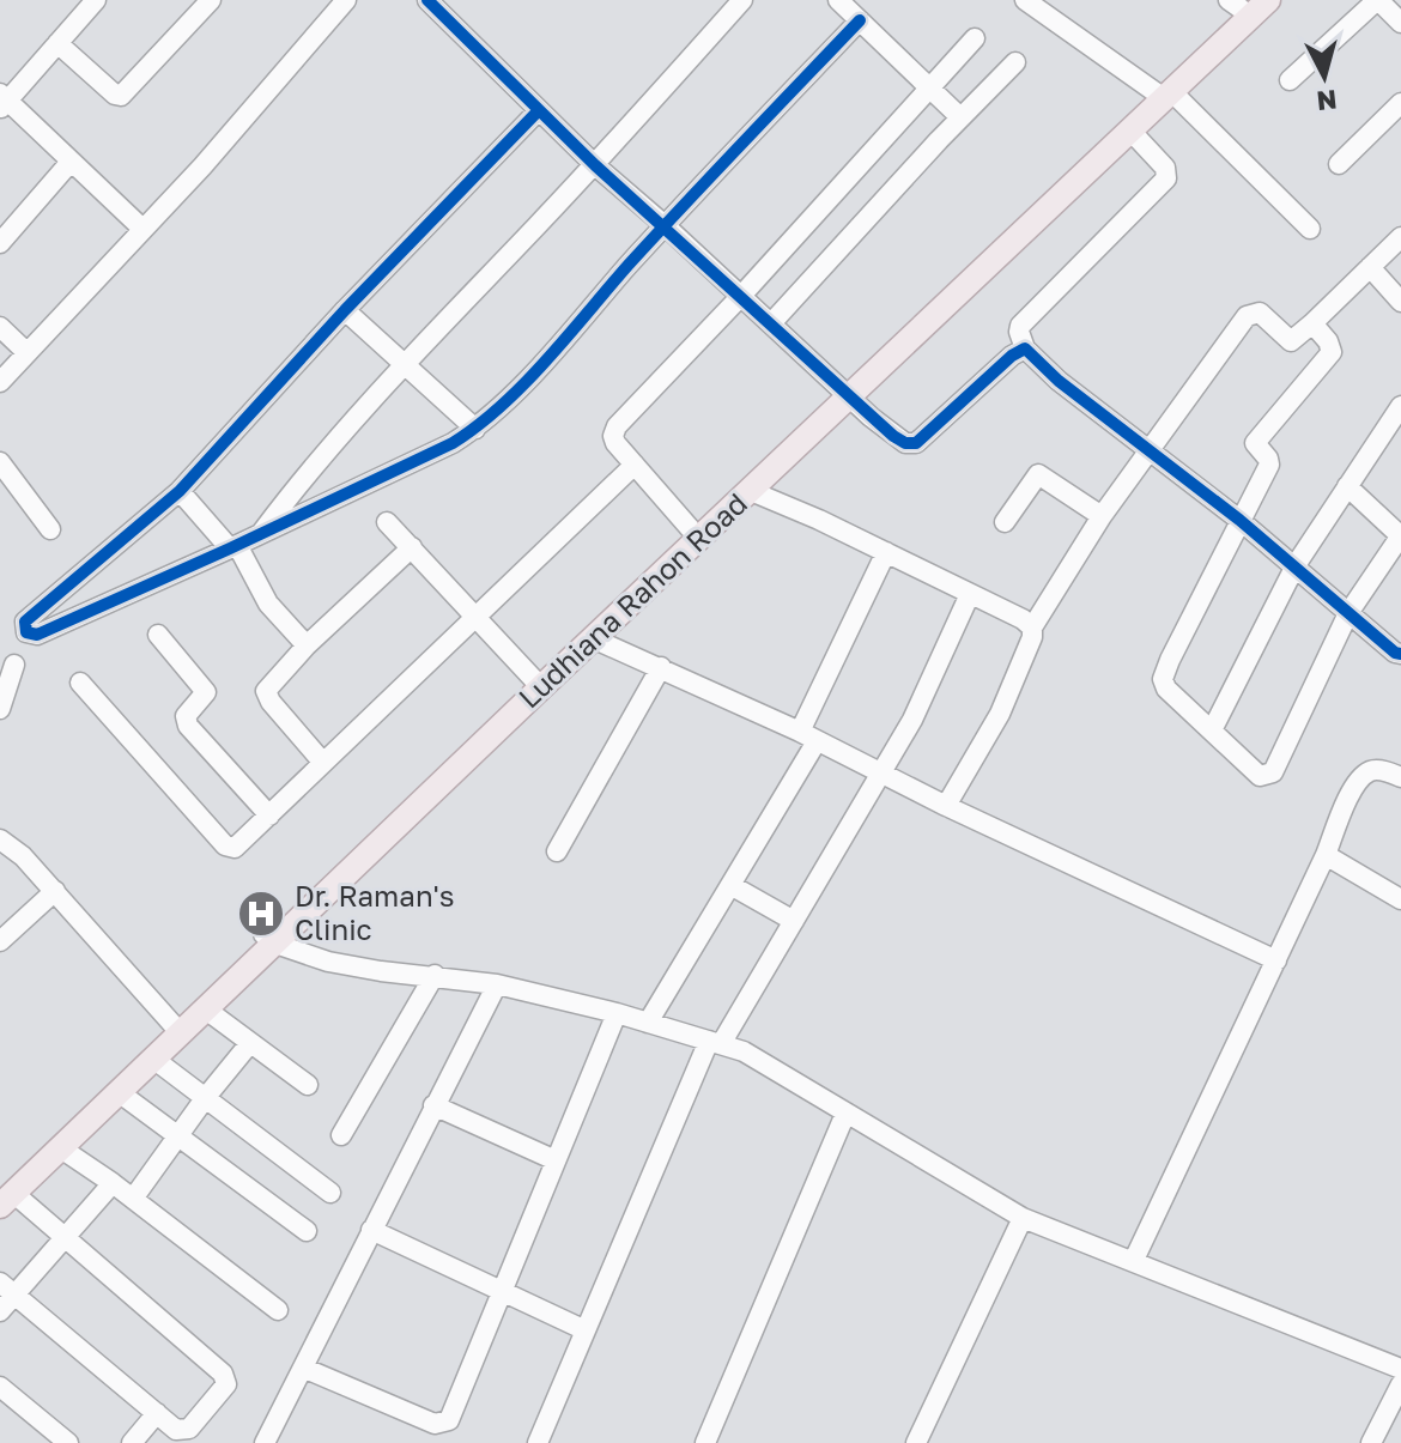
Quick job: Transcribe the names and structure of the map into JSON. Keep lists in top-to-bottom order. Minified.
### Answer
{"streets":{"main road":["Ludhiana Rahon Road"]},"places":{"hospital":["Dr. Raman's Clinic"]},"north":"bottom"}
